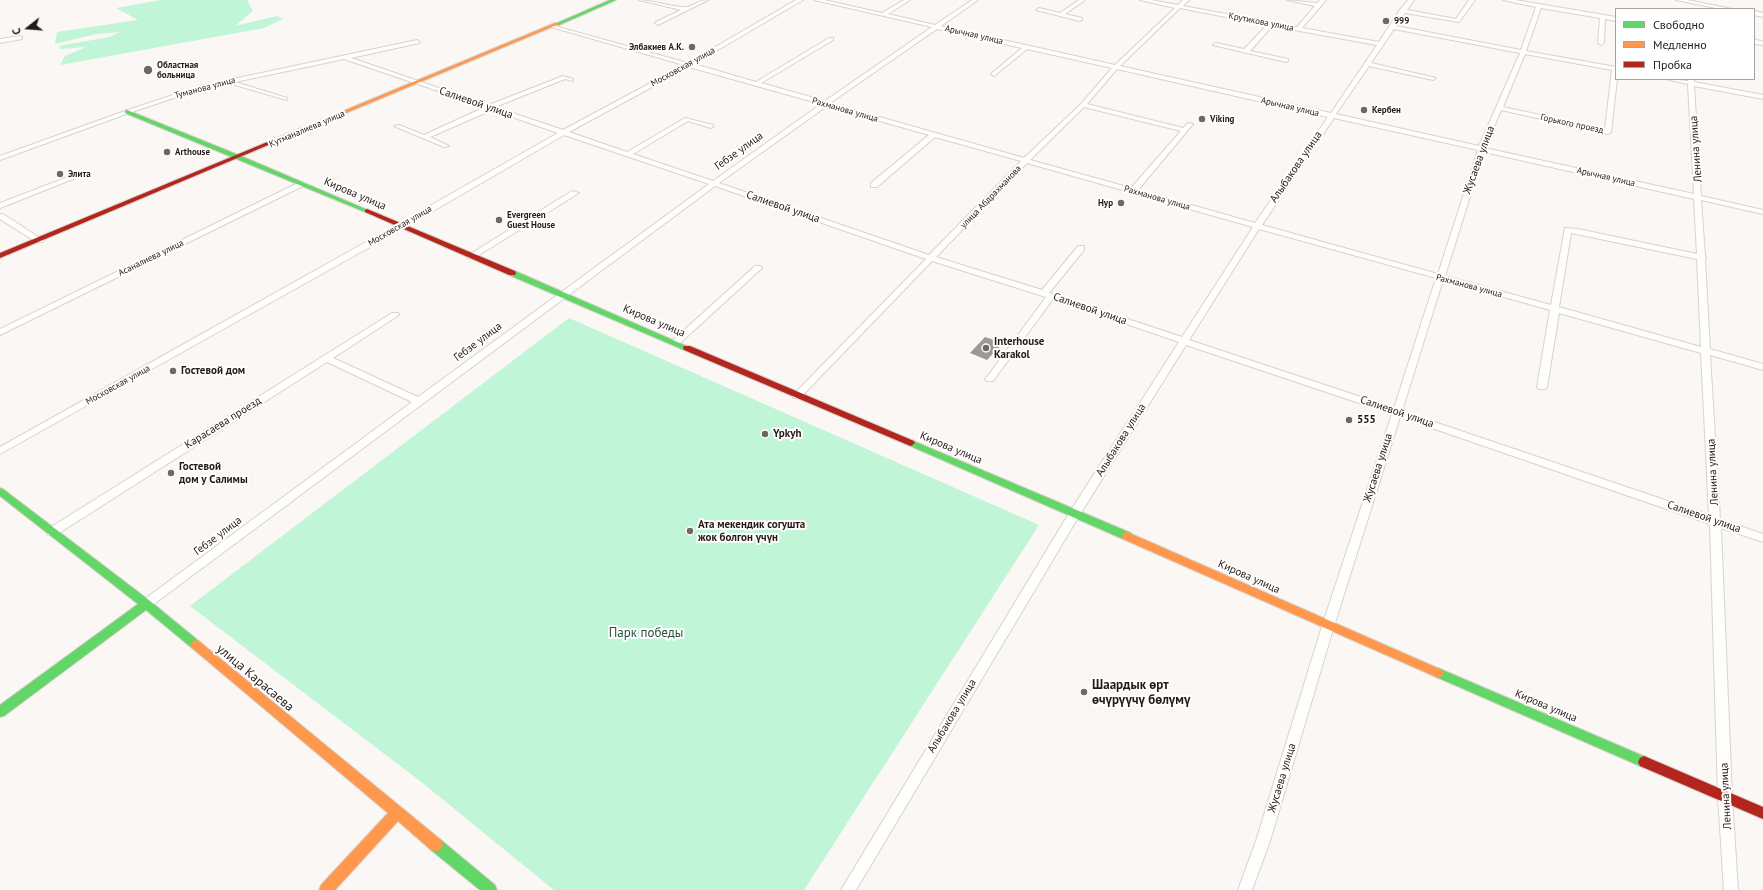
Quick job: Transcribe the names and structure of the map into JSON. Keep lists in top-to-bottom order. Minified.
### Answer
{"streets":{"street":["Крутикова улица","Арычная улица","Московская улица","Туманова улица","Салиевой улица","Рахманова улица","Горького проезд","Кутманалиева улица","Ленина улица","Гебзе улица","Жусаева улица","Алыбакова улица","Кирова улица","улица Абдрахманова","Асаналиева улица","Карасаева проезд","улица Карасаева"]},"crossings":[["Крутикова улица","Алыбакова улица"],["Крутикова улица","улица Абдрахманова"],["Арычная улица","Ленина улица"],["Арычная улица","Гебзе улица"],["Арычная улица","Жусаева улица"],["Арычная улица","Алыбакова улица"],["Арычная улица","улица Абдрахманова"],["Московская улица","Салиевой улица"],["Московская улица","Рахманова улица"],["Московская улица","Кирова улица"],["Туманова улица","Салиевой улица"],["Туманова улица","Кирова улица"],["Салиевой улица","Кутманалиева улица"],["Салиевой улица","Ленина улица"],["Салиевой улица","Гебзе улица"],["Салиевой улица","Жусаева улица"],["Салиевой улица","Алыбакова улица"],["Салиевой улица","улица Абдрахманова"],["Рахманова улица","Кутманалиева улица"],["Рахманова улица","Ленина улица"],["Рахманова улица","Гебзе улица"],["Рахманова улица","Жусаева улица"],["Рахманова улица","Алыбакова улица"],["Рахманова улица","улица Абдрахманова"],["Горького проезд","Жусаева улица"],["Кутманалиева улица","Кирова улица"],["Ленина улица","Кирова улица"],["Гебзе улица","Кирова улица"],["Гебзе улица","улица Карасаева"],["Жусаева улица","Кирова улица"],["Алыбакова улица","Кирова улица"],["Кирова улица","улица Абдрахманова"],["Кирова улица","Асаналиева улица"],["Карасаева проезд","улица Карасаева"]],"parks":["Парк победы"],"places":["999","Элбакиев А.К.","Областная больница","Кербен","Viking","Arthouse","Элита","Нур","Evergreen Guest House","Interhouse Karakol","Гостевой дом","555","Ypkyh","Гостевой дом у Салимы","Ата мекендик согушта жок болгон үчүн","Шаардык өрт өчүрүүчү бөлүмү"],"legend":["Свободно","Медленно","Пробка"],"north":"left"}
